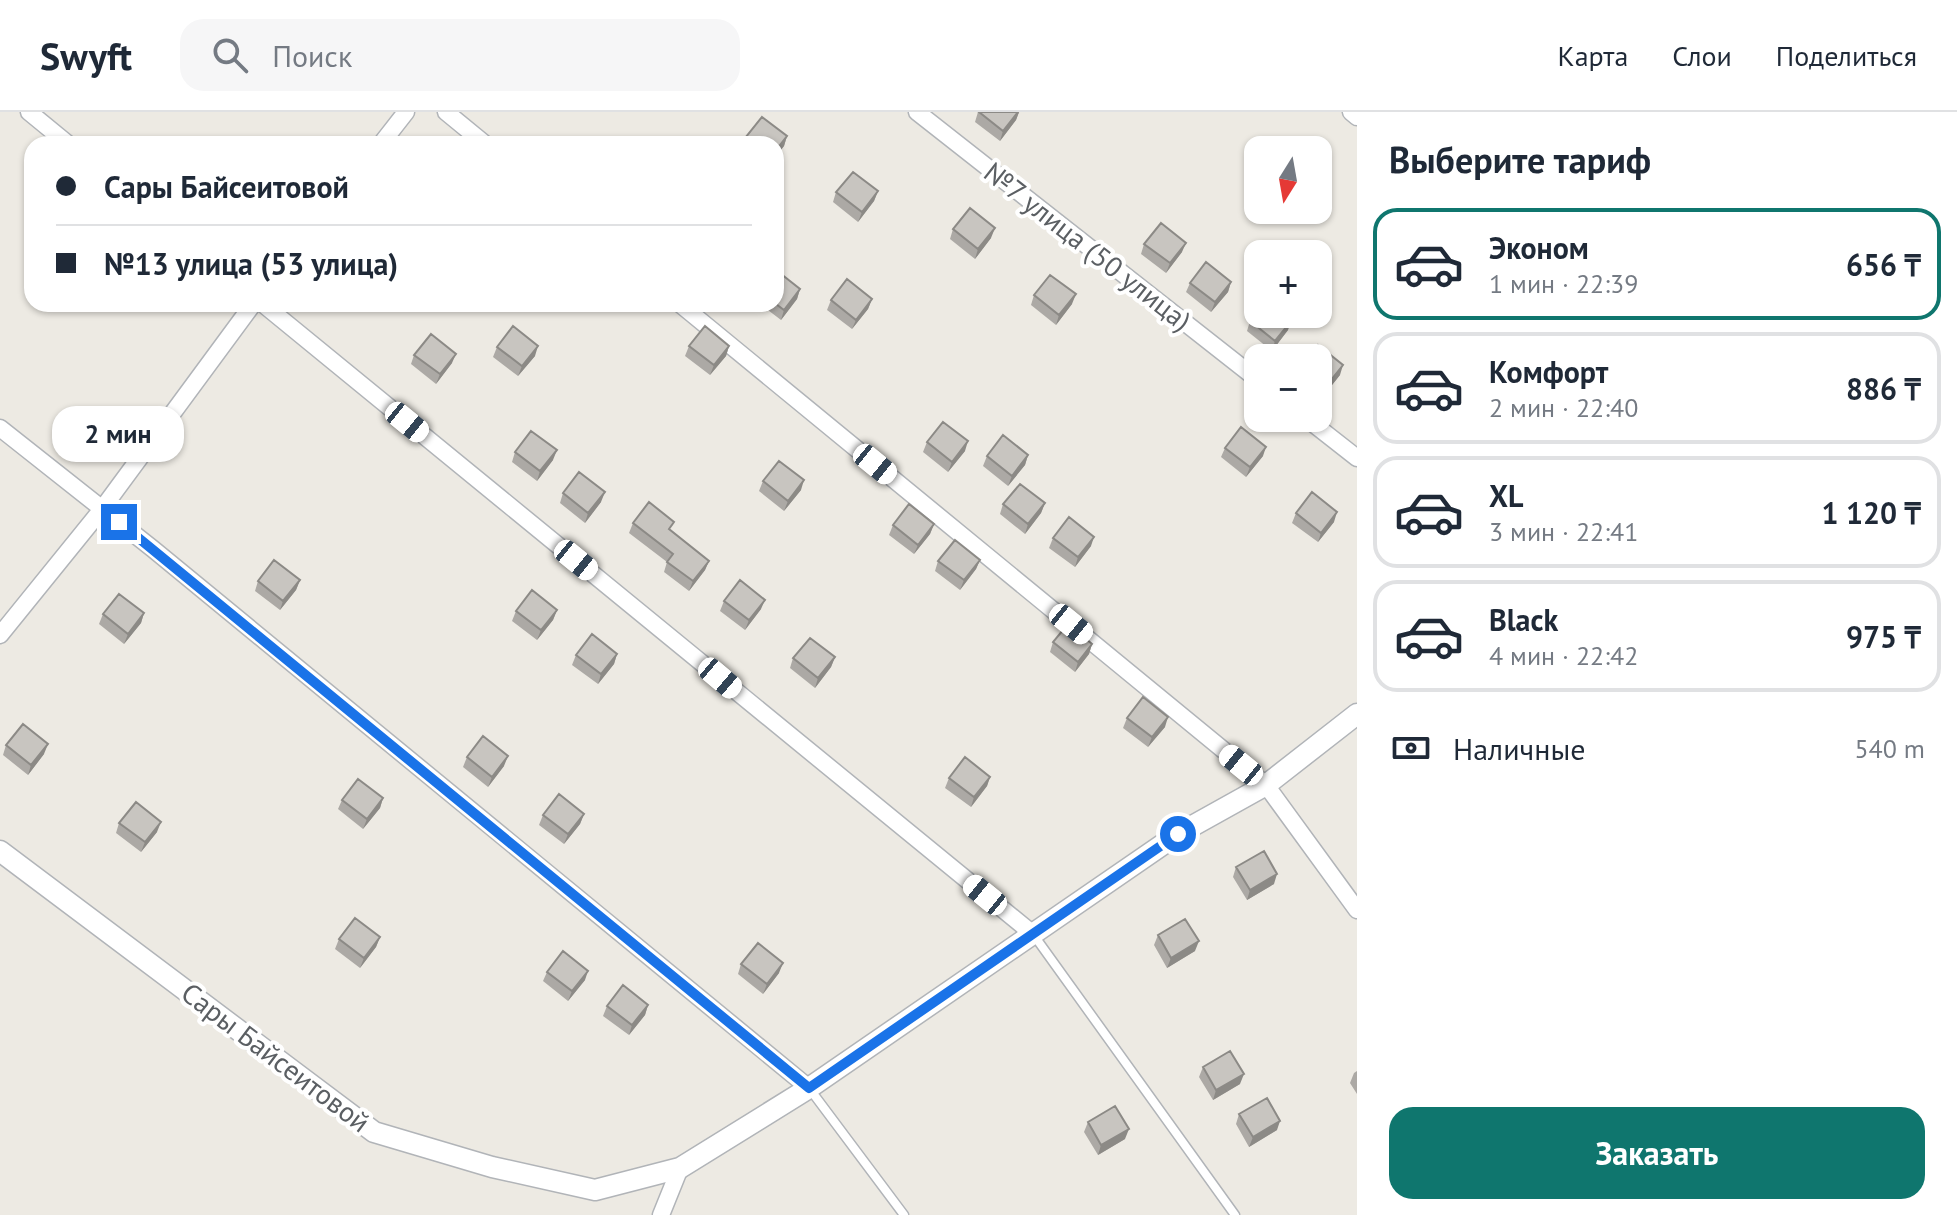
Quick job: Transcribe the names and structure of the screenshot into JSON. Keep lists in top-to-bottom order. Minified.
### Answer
{"streets":{"street":["№7 улица (50 улица)","Сары Байсеитовой"]},"north":"bottom","page":{"header":"Swyft","search":"Поиск","nav":["Карта","Слои","Поделиться"],"heading":"Выберите тариф","map_buttons":["+","−"],"banner":["Сары Байсеитовой","№13 улица (53 улица)"],"list":[{"name":"Эконом","note":"1 мин · 22:39","value":"656 ₸"},{"name":"Комфорт","note":"2 мин · 22:40","value":"886 ₸"},{"name":"XL","note":"3 мин · 22:41","value":"1 120 ₸"},{"name":"Black","note":"4 мин · 22:42","value":"975 ₸"}],"bubble":"2 мин","pay":["Наличные","540 m"],"buttons":"Заказать"}}
